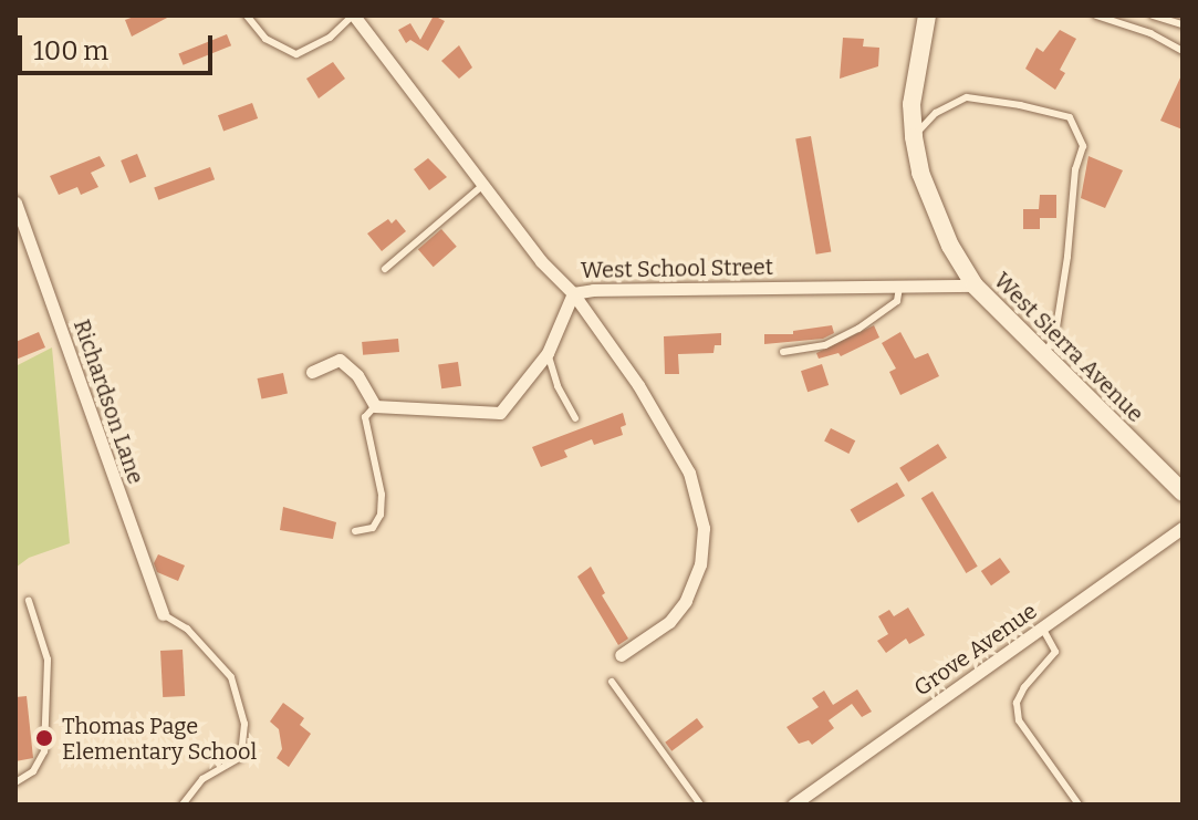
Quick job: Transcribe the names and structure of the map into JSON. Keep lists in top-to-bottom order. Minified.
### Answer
{"streets":{"main road":["West Sierra Avenue"],"street":["West School Street","Richardson Lane","Grove Avenue"]},"crossings":[["West School Street","West Sierra Avenue"]],"places":["Thomas Page Elementary School"],"scale_bar":"100 m"}
